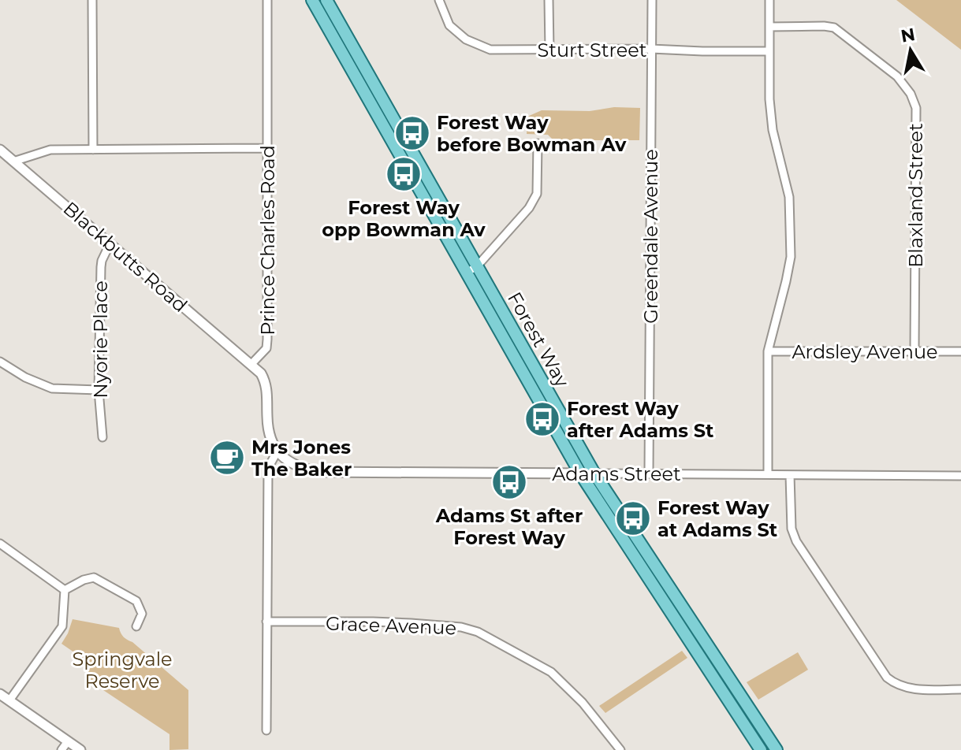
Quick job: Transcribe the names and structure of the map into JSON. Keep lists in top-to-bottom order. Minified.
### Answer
{"streets":{"main road":["Forest Way"],"street":["Sturt Street","Blaxland Street","Greendale Avenue","Prince Charles Road","Blackbutts Road","Nyorie Place","Ardsley Avenue","Adams Street","Grace Avenue"]},"crossings":[["Sturt Street","Greendale Avenue"],["Blaxland Street","Ardsley Avenue"],["Greendale Avenue","Adams Street"],["Prince Charles Road","Blackbutts Road"],["Blackbutts Road","Nyorie Place"],["Forest Way","Adams Street"]],"parks":["Springvale Reserve"],"places":{"bus stop":["Forest Way before Bowman Av","Forest Way opp Bowman Av","Forest Way after Adams St","Adams St after Forest Way","Forest Way at Adams St"],"cafe":["Mrs Jones The Baker"]},"north":"top"}
